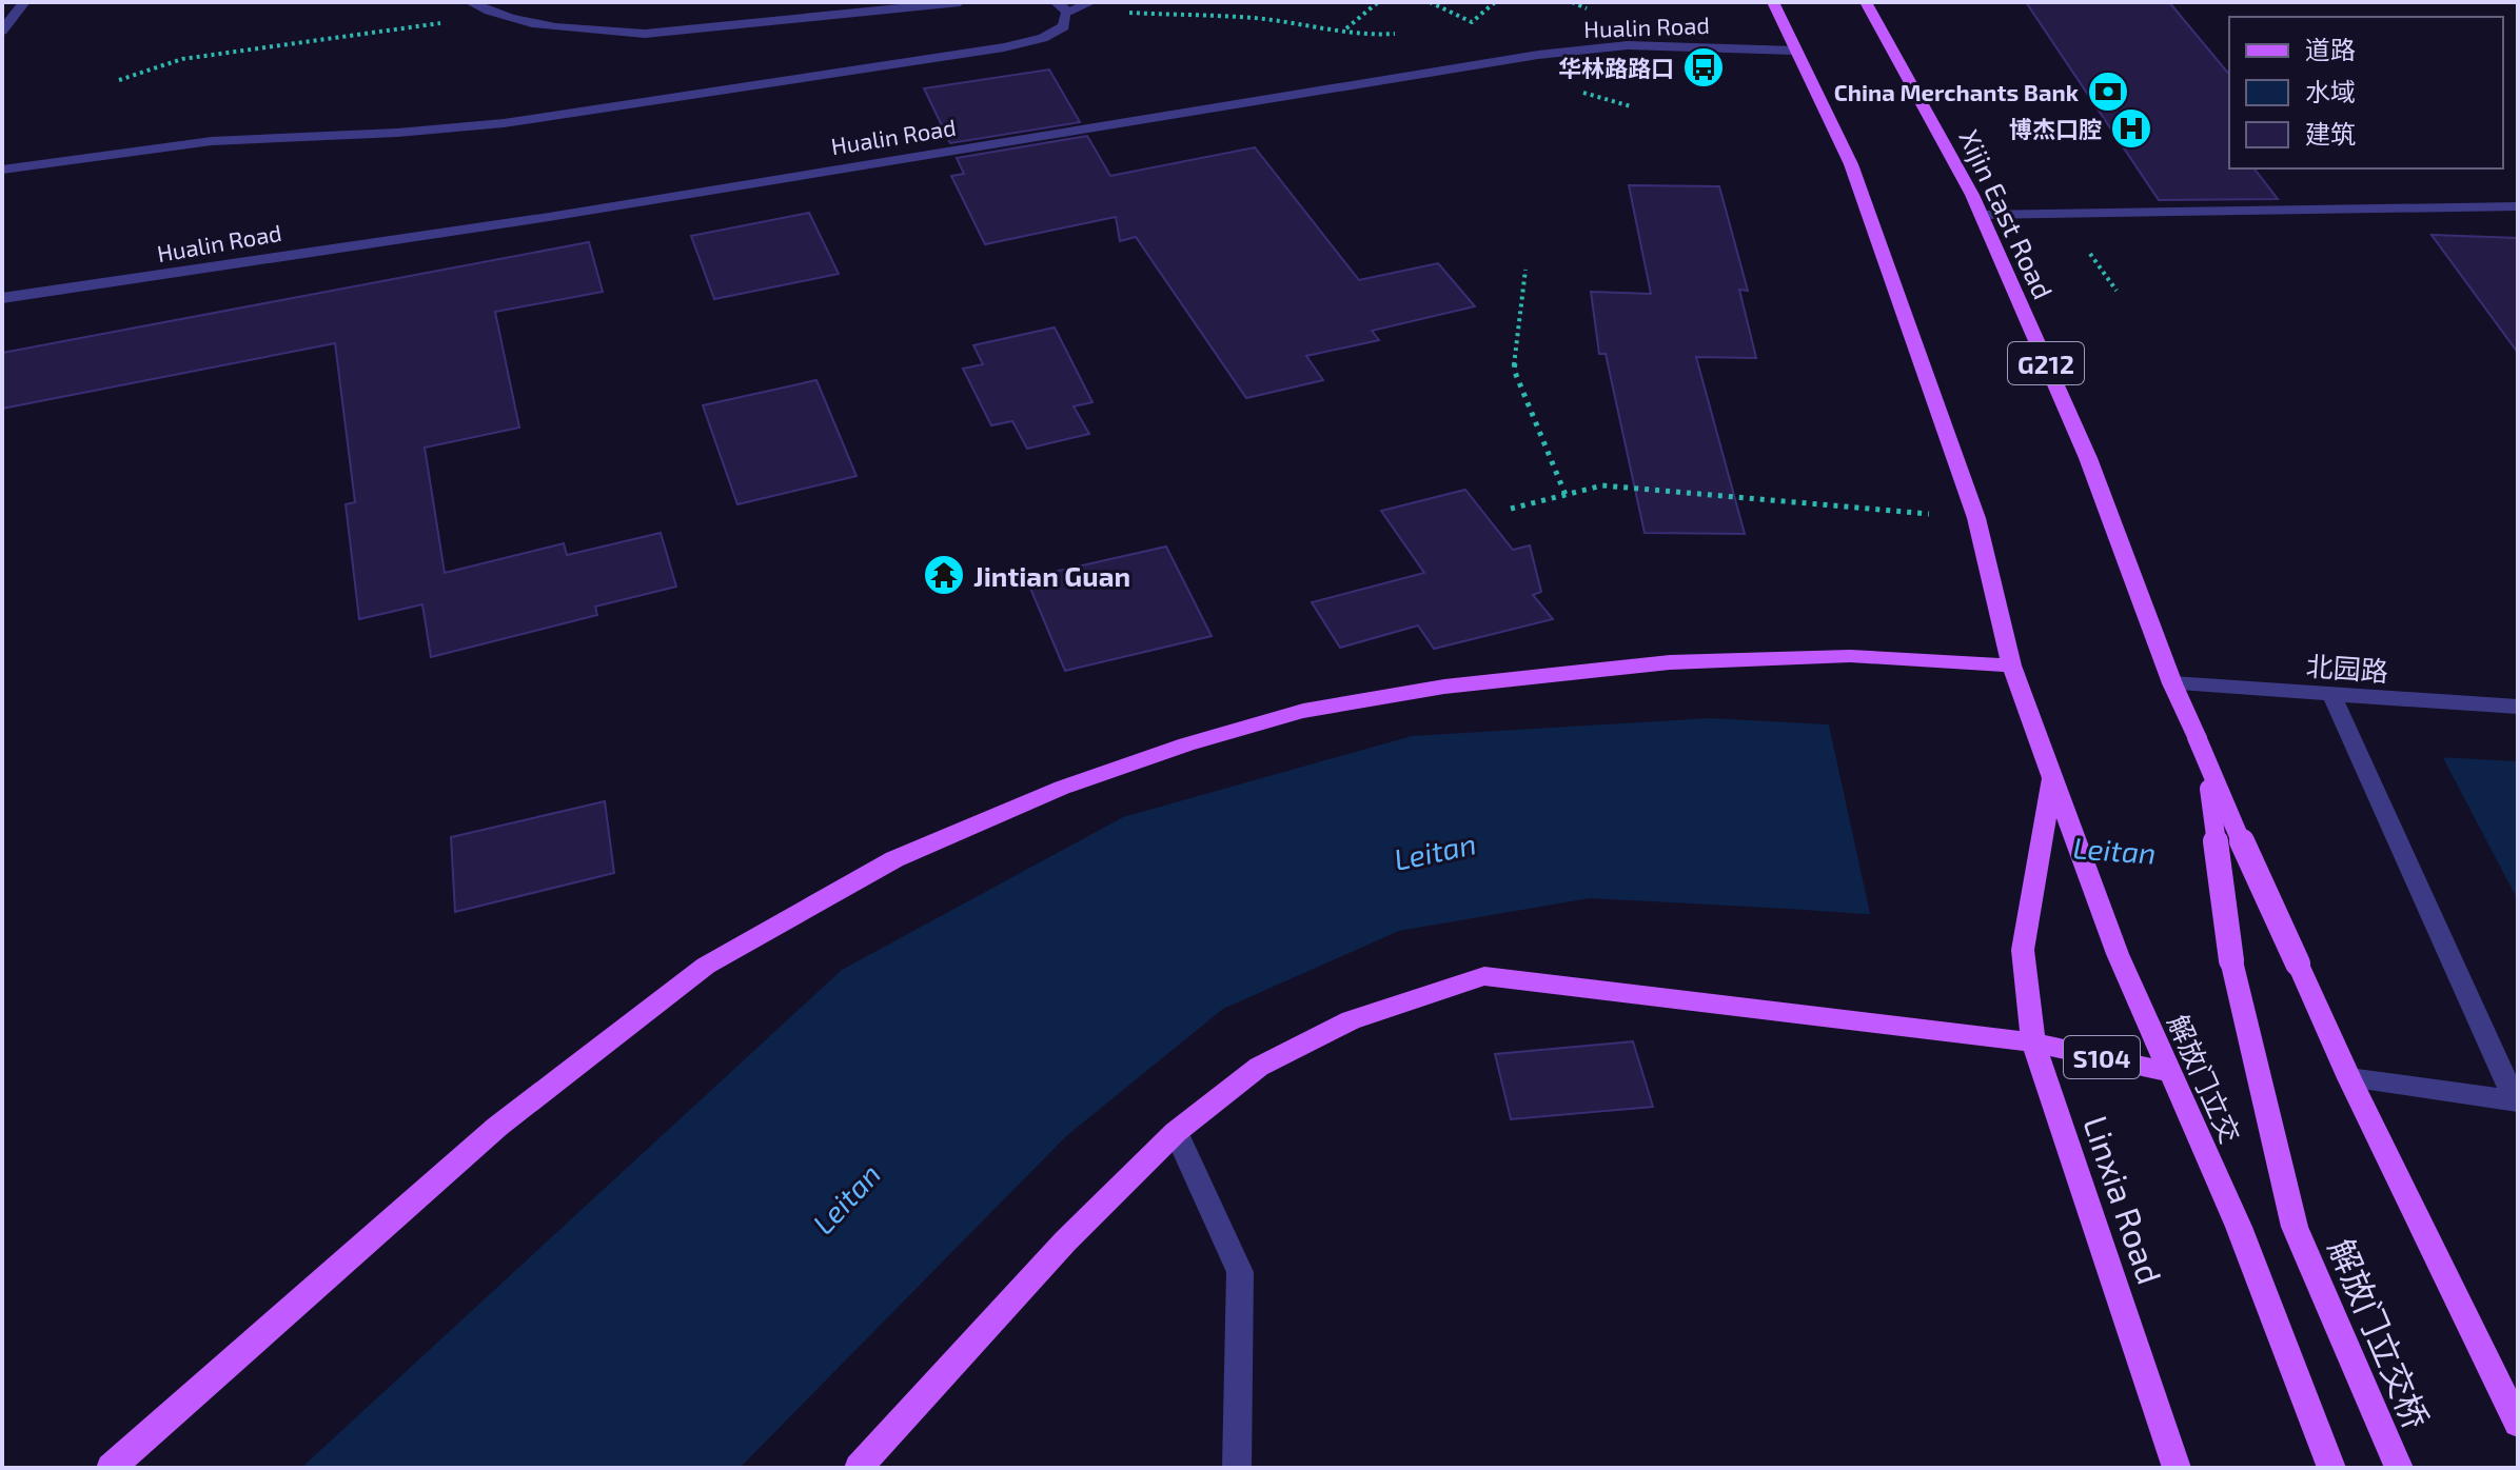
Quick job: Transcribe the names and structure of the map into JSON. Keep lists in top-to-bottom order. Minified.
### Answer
{"streets":{"main road":["Xijin East Road","G212","S104","解放门立交","Linxia Road","解放门立交桥"],"street":["Hualin Road","北园路"]},"crossings":[["Xijin East Road","北园路"],["Xijin East Road","解放门立交"],["S104","解放门立交"],["S104","Linxia Road"],["解放门立交","Linxia Road"],["解放门立交","解放门立交桥"]],"water":["Leitan"],"places":{"bus stop":["华林路路口"],"bank":["China Merchants Bank"],"hospital":["博杰口腔"],"temple":["Jintian Guan"]},"legend":["道路","水域","建筑"]}
